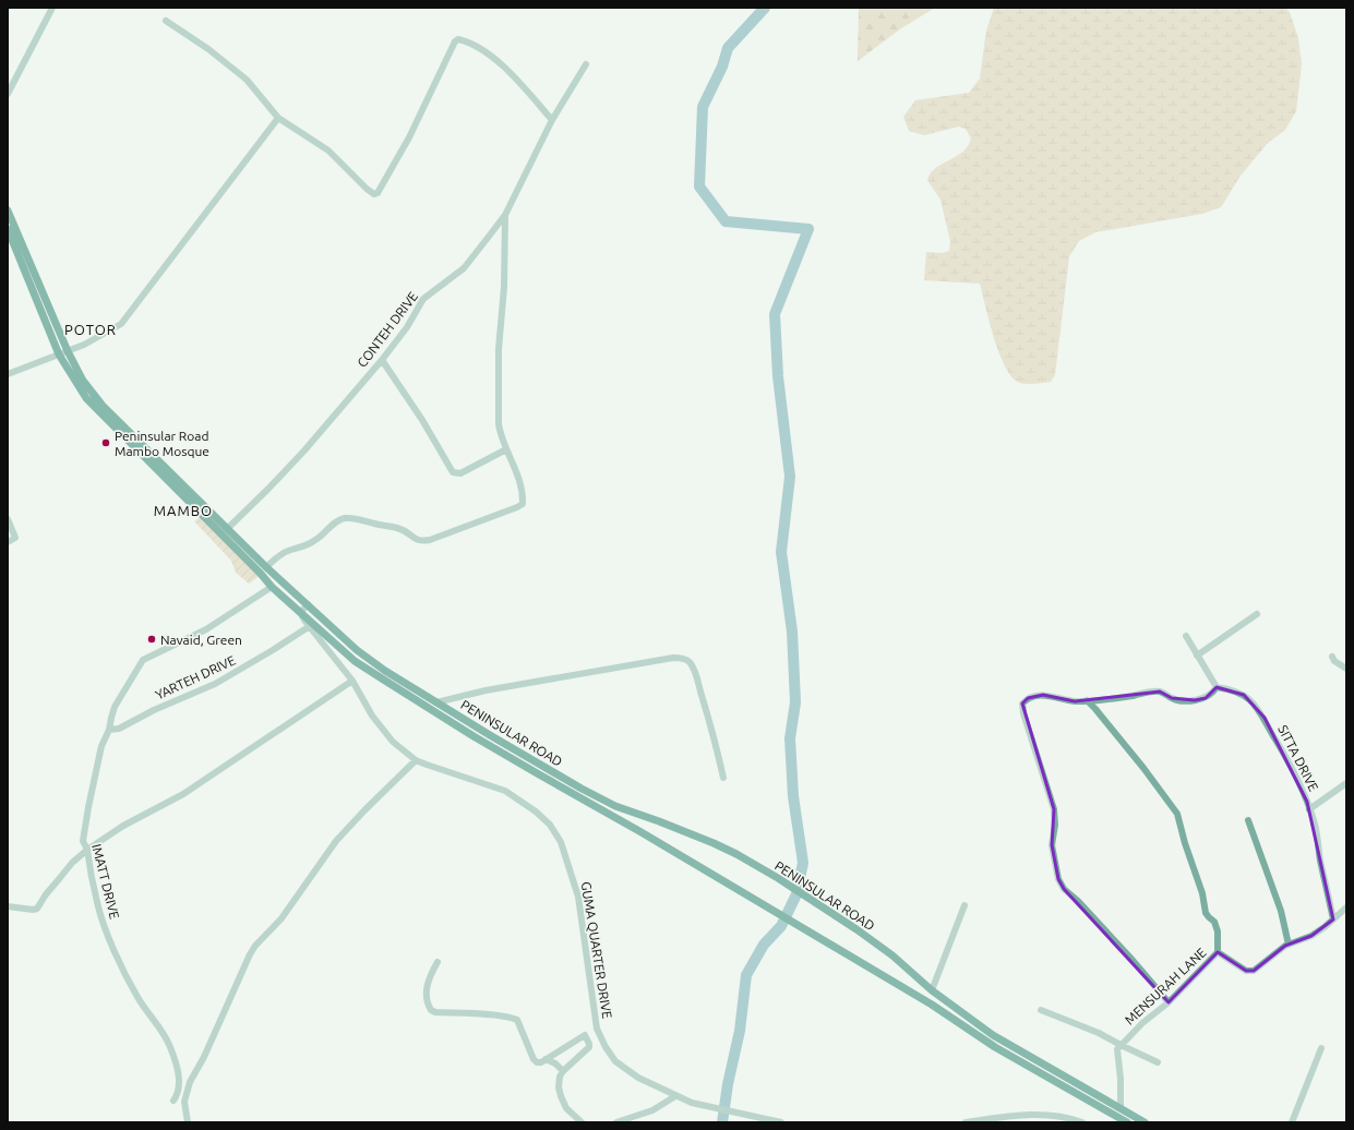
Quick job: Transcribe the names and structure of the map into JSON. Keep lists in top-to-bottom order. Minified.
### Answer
{"streets":{"main road":["PENINSULAR ROAD"],"street":["CONTEH DRIVE","YARTEH DRIVE","SITTA DRIVE","IMATT DRIVE","GUMA QUARTER DRIVE","MENSURAH LANE"]},"crossings":[["CONTEH DRIVE","PENINSULAR ROAD"],["YARTEH DRIVE","IMATT DRIVE"],["YARTEH DRIVE","GUMA QUARTER DRIVE"],["PENINSULAR ROAD","IMATT DRIVE"],["PENINSULAR ROAD","GUMA QUARTER DRIVE"],["SITTA DRIVE","MENSURAH LANE"]],"districts":["POTOR","MAMBO"],"places":["Peninsular Road Mambo Mosque","Navaid, Green"]}
